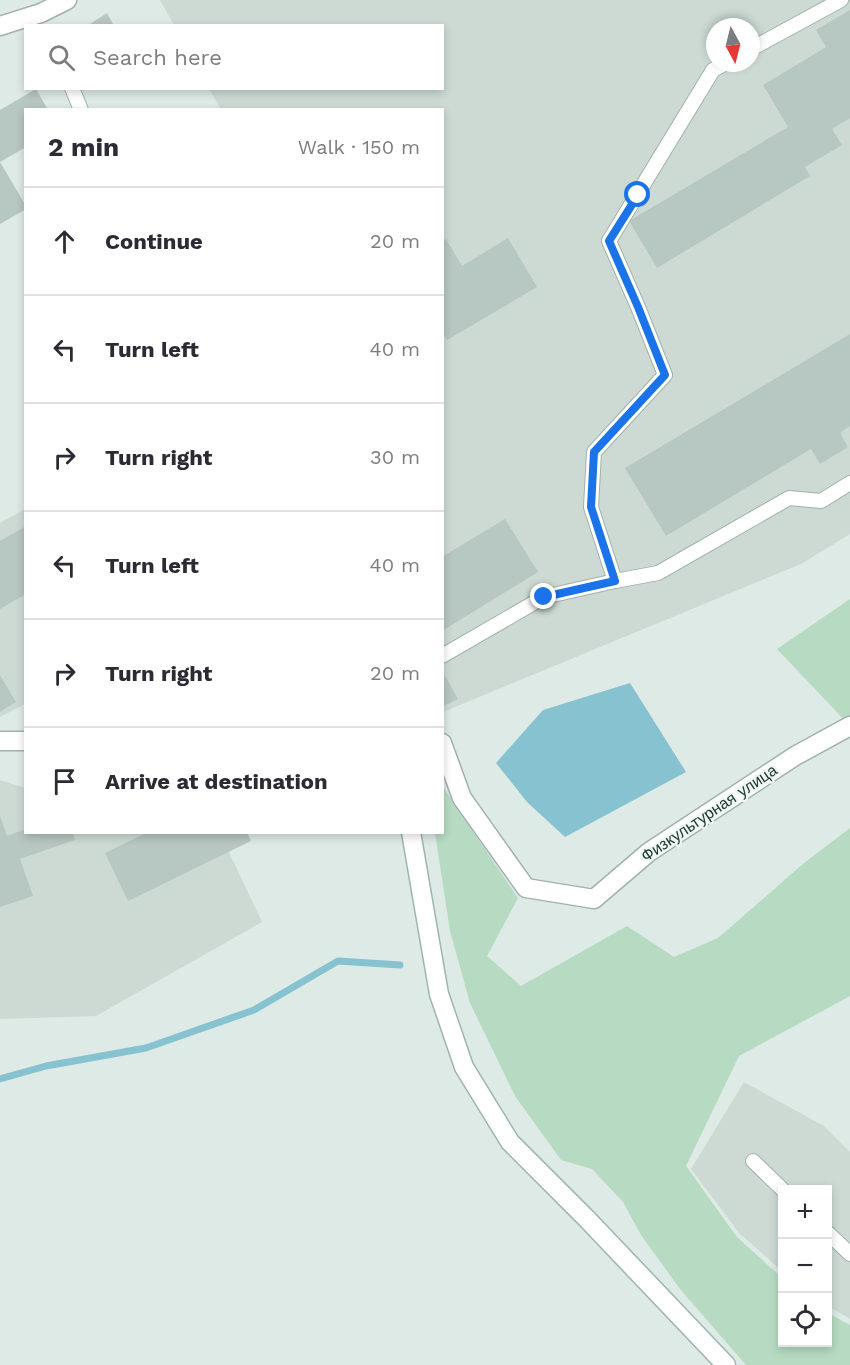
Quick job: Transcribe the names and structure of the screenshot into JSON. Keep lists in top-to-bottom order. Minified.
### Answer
{"streets":{"main road":["Физкультурная улица"]},"north":"bottom","page":{"search":"Search here","heading":["2 min","Walk · 150 m"],"list":[["Continue","20 m"],["Turn left","40 m"],["Turn right","30 m"],["Turn left","40 m"],["Turn right","20 m"],"Arrive at destination"],"map_buttons":["+","−"]}}
